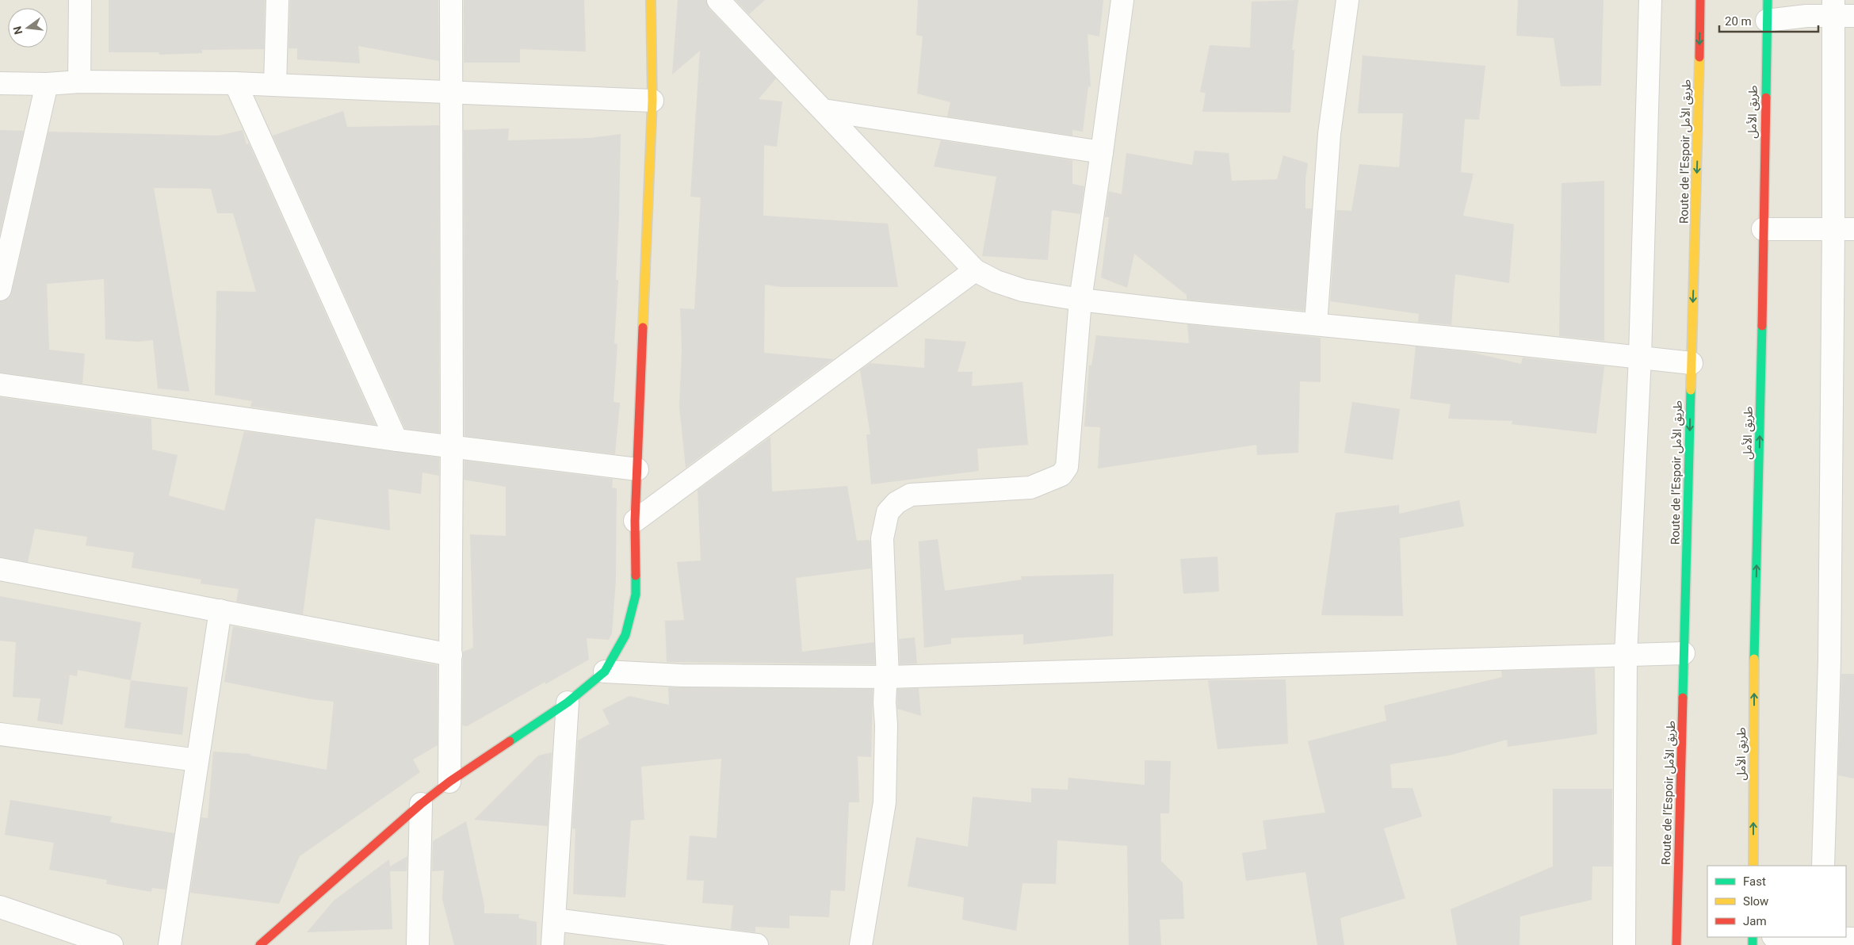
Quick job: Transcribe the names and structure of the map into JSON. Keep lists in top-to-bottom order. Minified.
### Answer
{"streets":{"main road":["طريق الأمل","Route de l’Espoir طريق الأمل"]},"one_way":["طريق الأمل","Route de l’Espoir طريق الأمل"],"legend":["Fast","Slow","Jam"],"scale_bar":"20 m","north":"left"}
